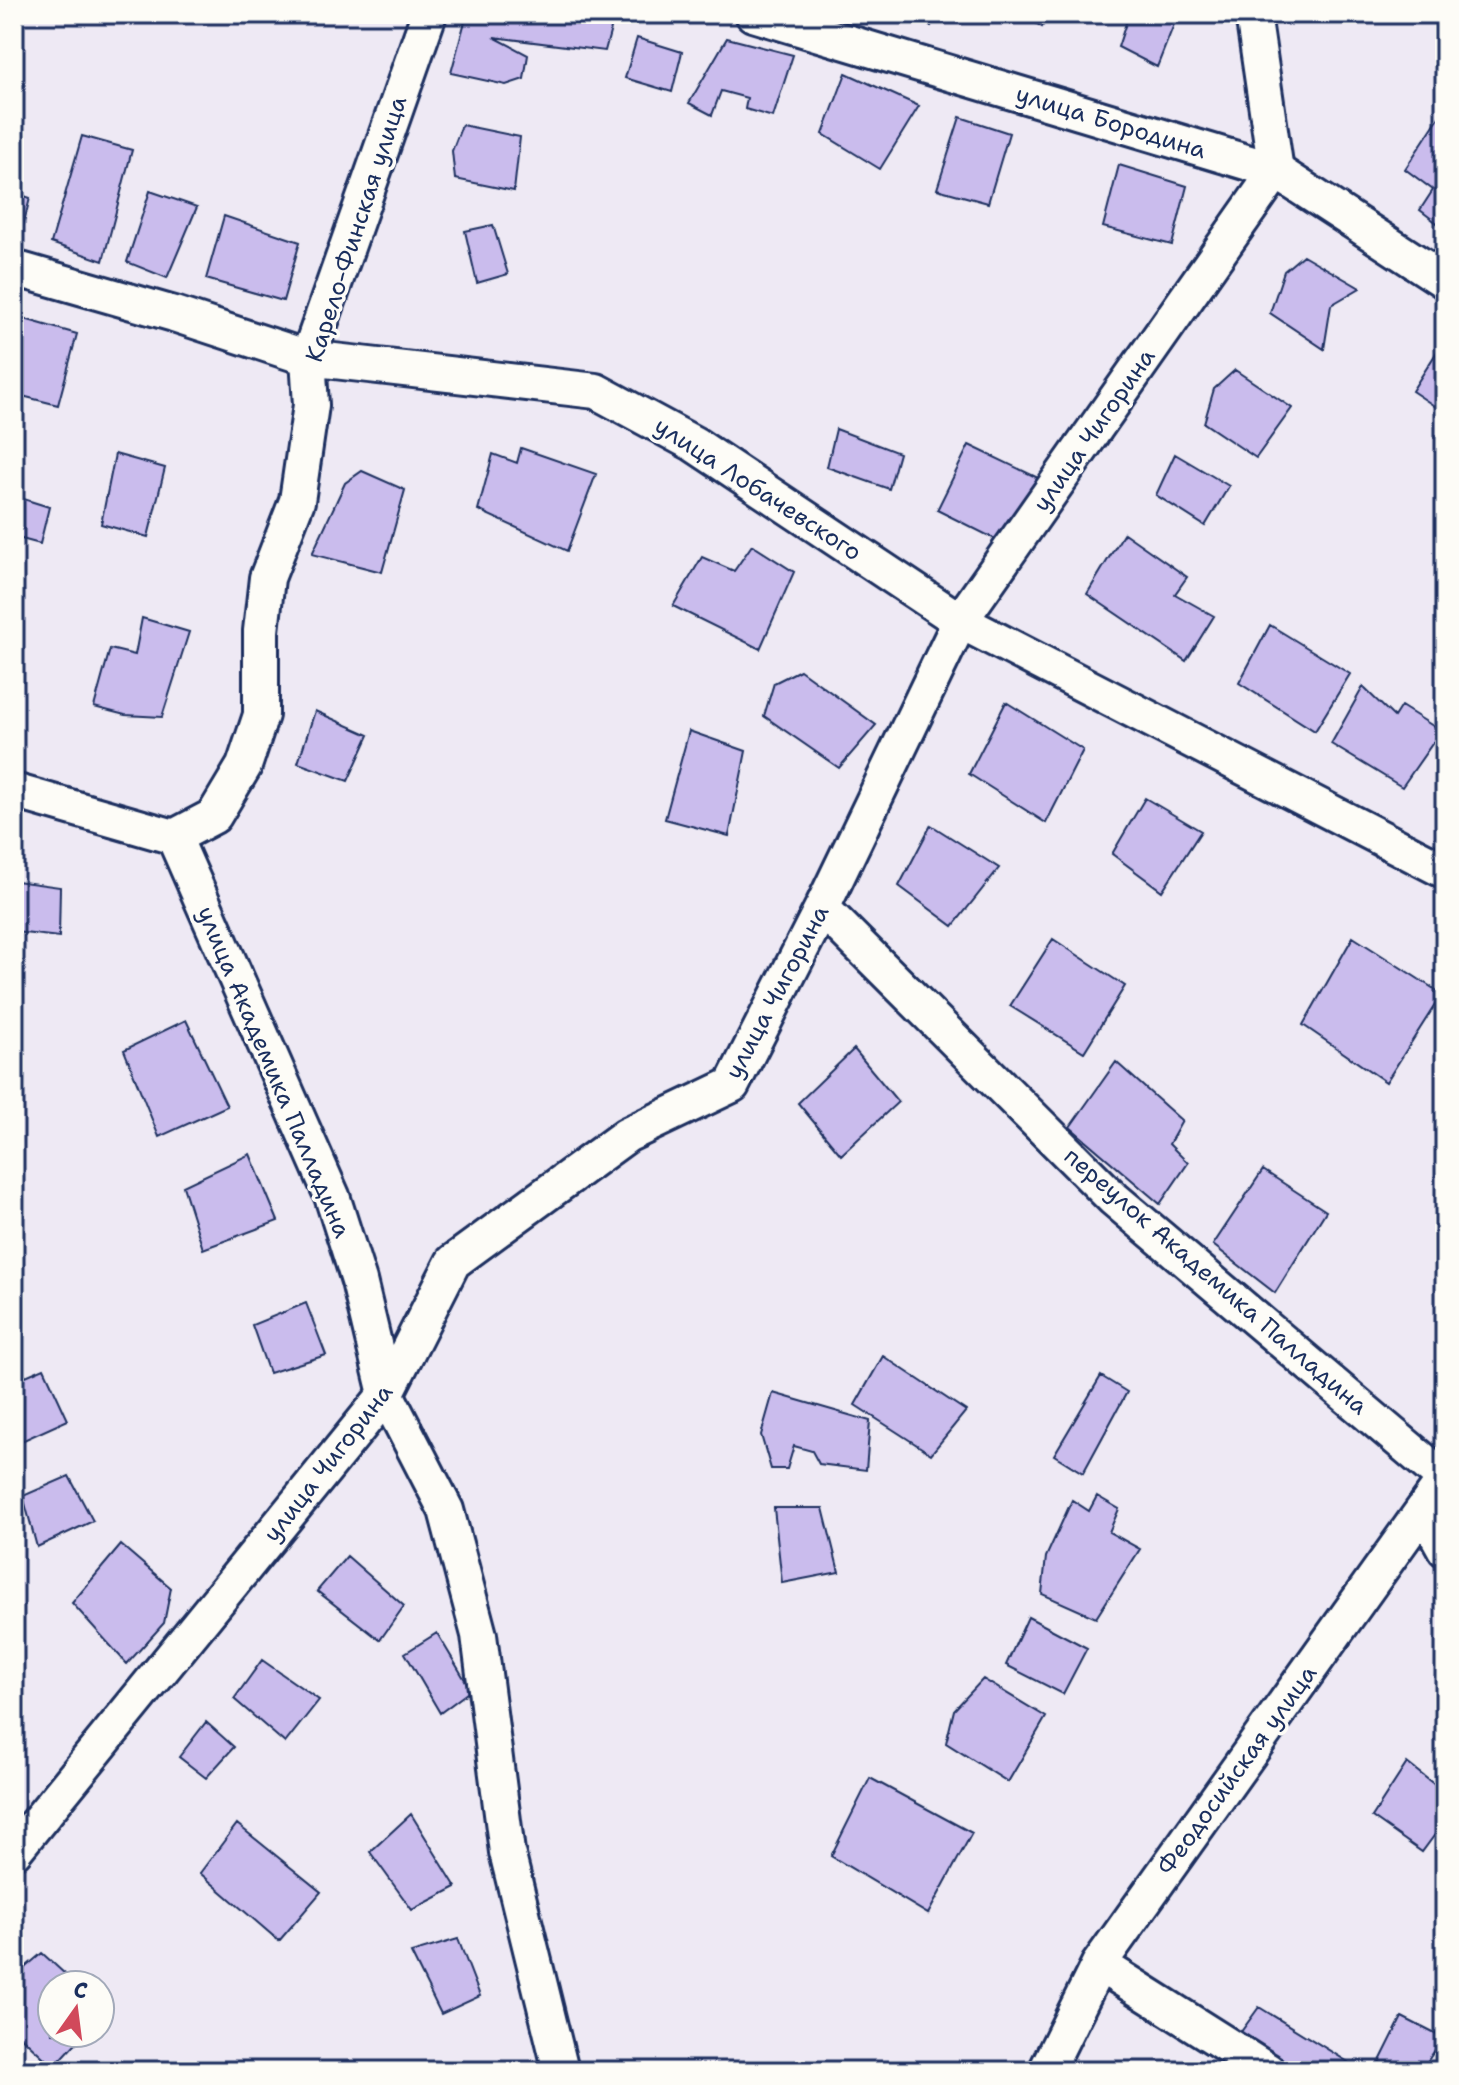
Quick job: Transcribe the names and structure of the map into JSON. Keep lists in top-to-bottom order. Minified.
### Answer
{"streets":{"street":["улица Бородина","Карело-Финская улица","улица Чигорина","улица Лобачевского","улица Академика Палладина","переулок Академика Палладина","Феодосийская улица"]},"crossings":[["улица Бородина","улица Чигорина"],["Карело-Финская улица","улица Лобачевского"],["Карело-Финская улица","улица Академика Палладина"],["улица Чигорина","улица Лобачевского"],["улица Чигорина","улица Академика Палладина"],["улица Чигорина","переулок Академика Палладина"],["переулок Академика Палладина","Феодосийская улица"]],"north":"top"}
